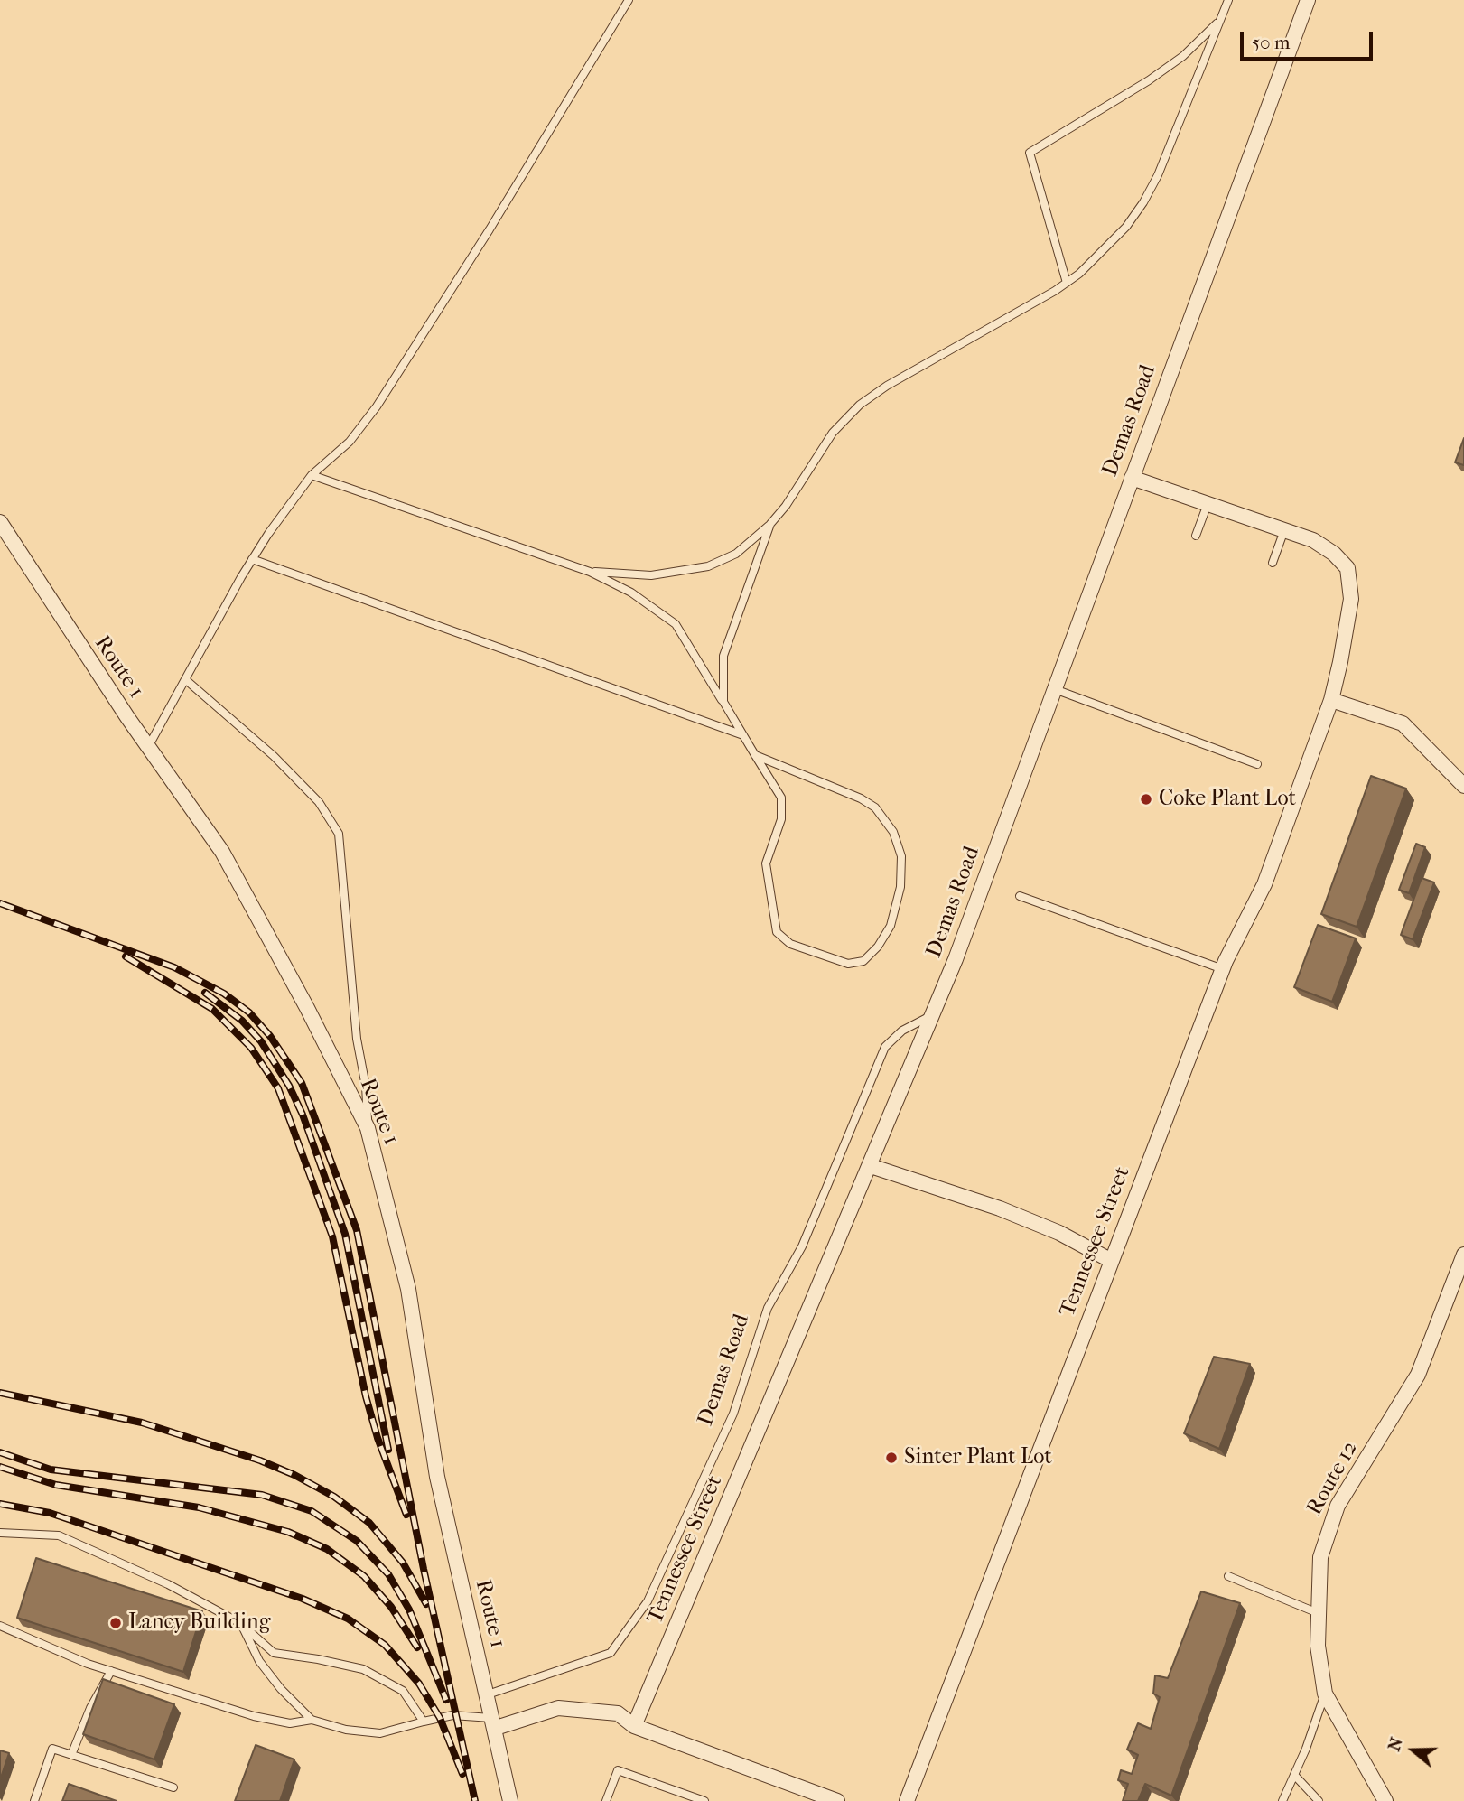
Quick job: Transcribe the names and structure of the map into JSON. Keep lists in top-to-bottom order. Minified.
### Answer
{"streets":{"street":["Demas Road","Route 1","Tennessee Street","Route 12"]},"crossings":[["Demas Road","Route 1"],["Demas Road","Tennessee Street"]],"places":["Coke Plant Lot","Sinter Plant Lot","Lancy Building"],"scale_bar":"50 m","north":"left"}
